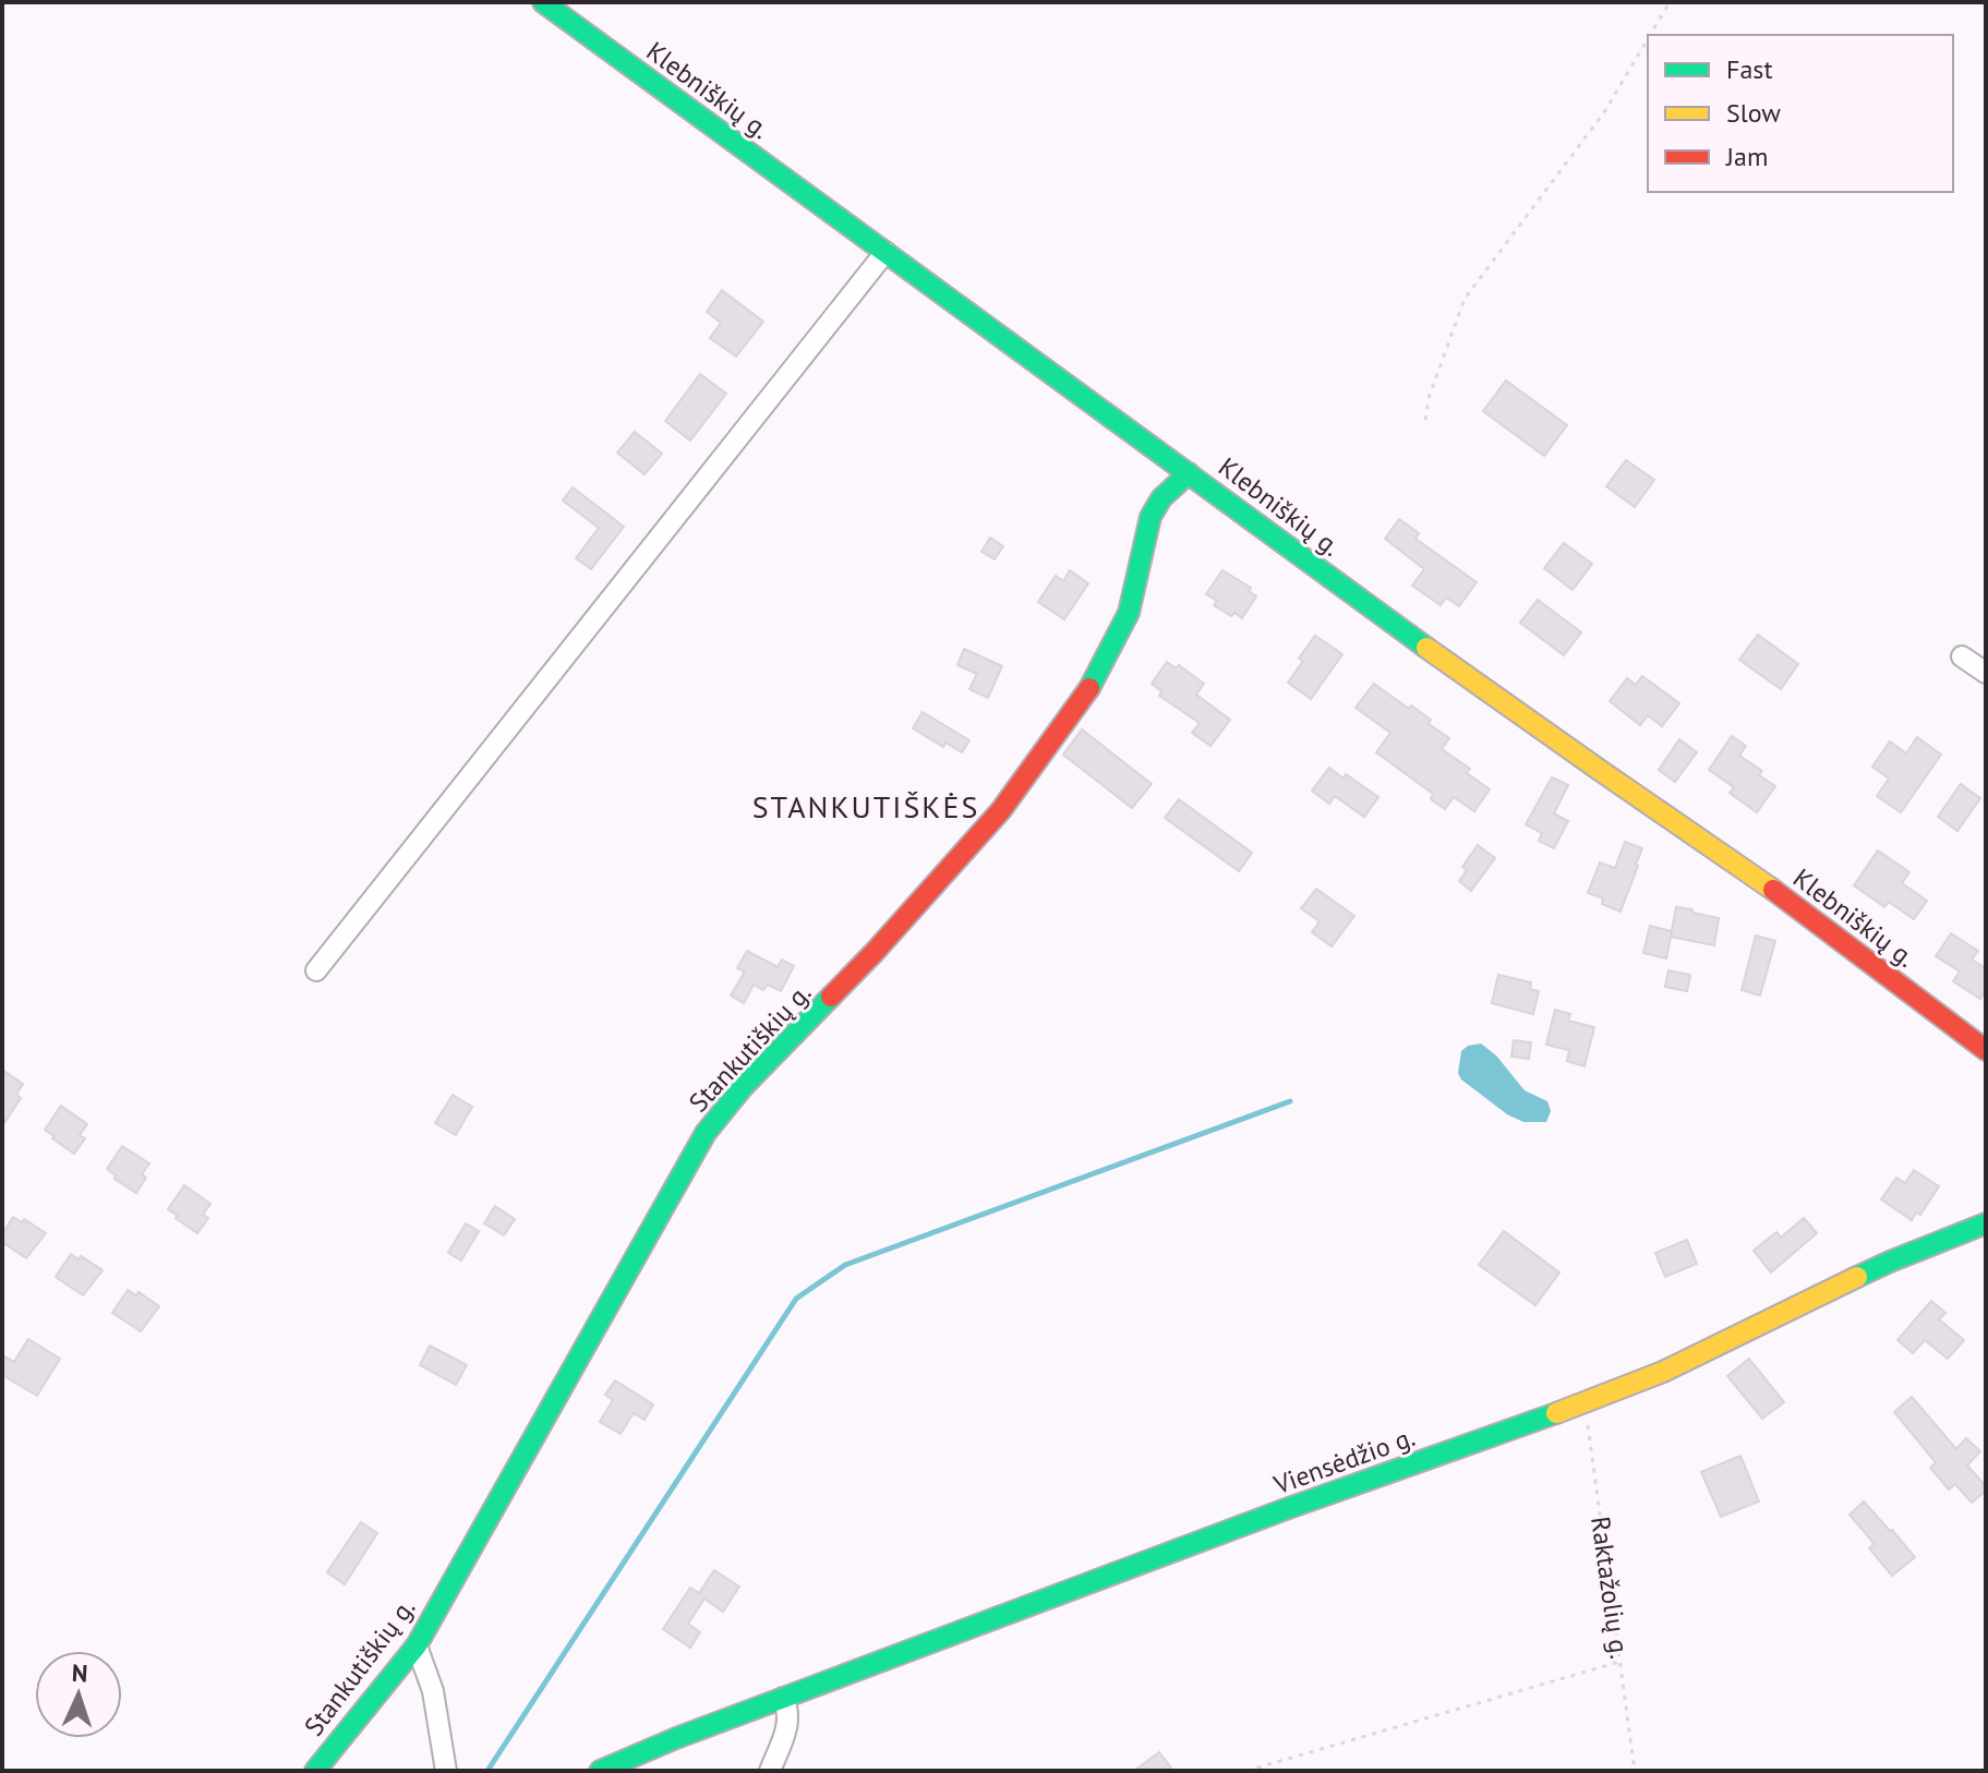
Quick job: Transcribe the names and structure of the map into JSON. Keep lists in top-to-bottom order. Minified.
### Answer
{"streets":{"street":["Klebniškių g.","Stankutiškių g.","Viensėdžio g."],"path":["Raktažolių g."]},"crossings":[["Klebniškių g.","Stankutiškių g."],["Viensėdžio g.","Raktažolių g."]],"districts":["STANKUTIŠKĖS"],"legend":["Fast","Slow","Jam"],"north":"top"}
